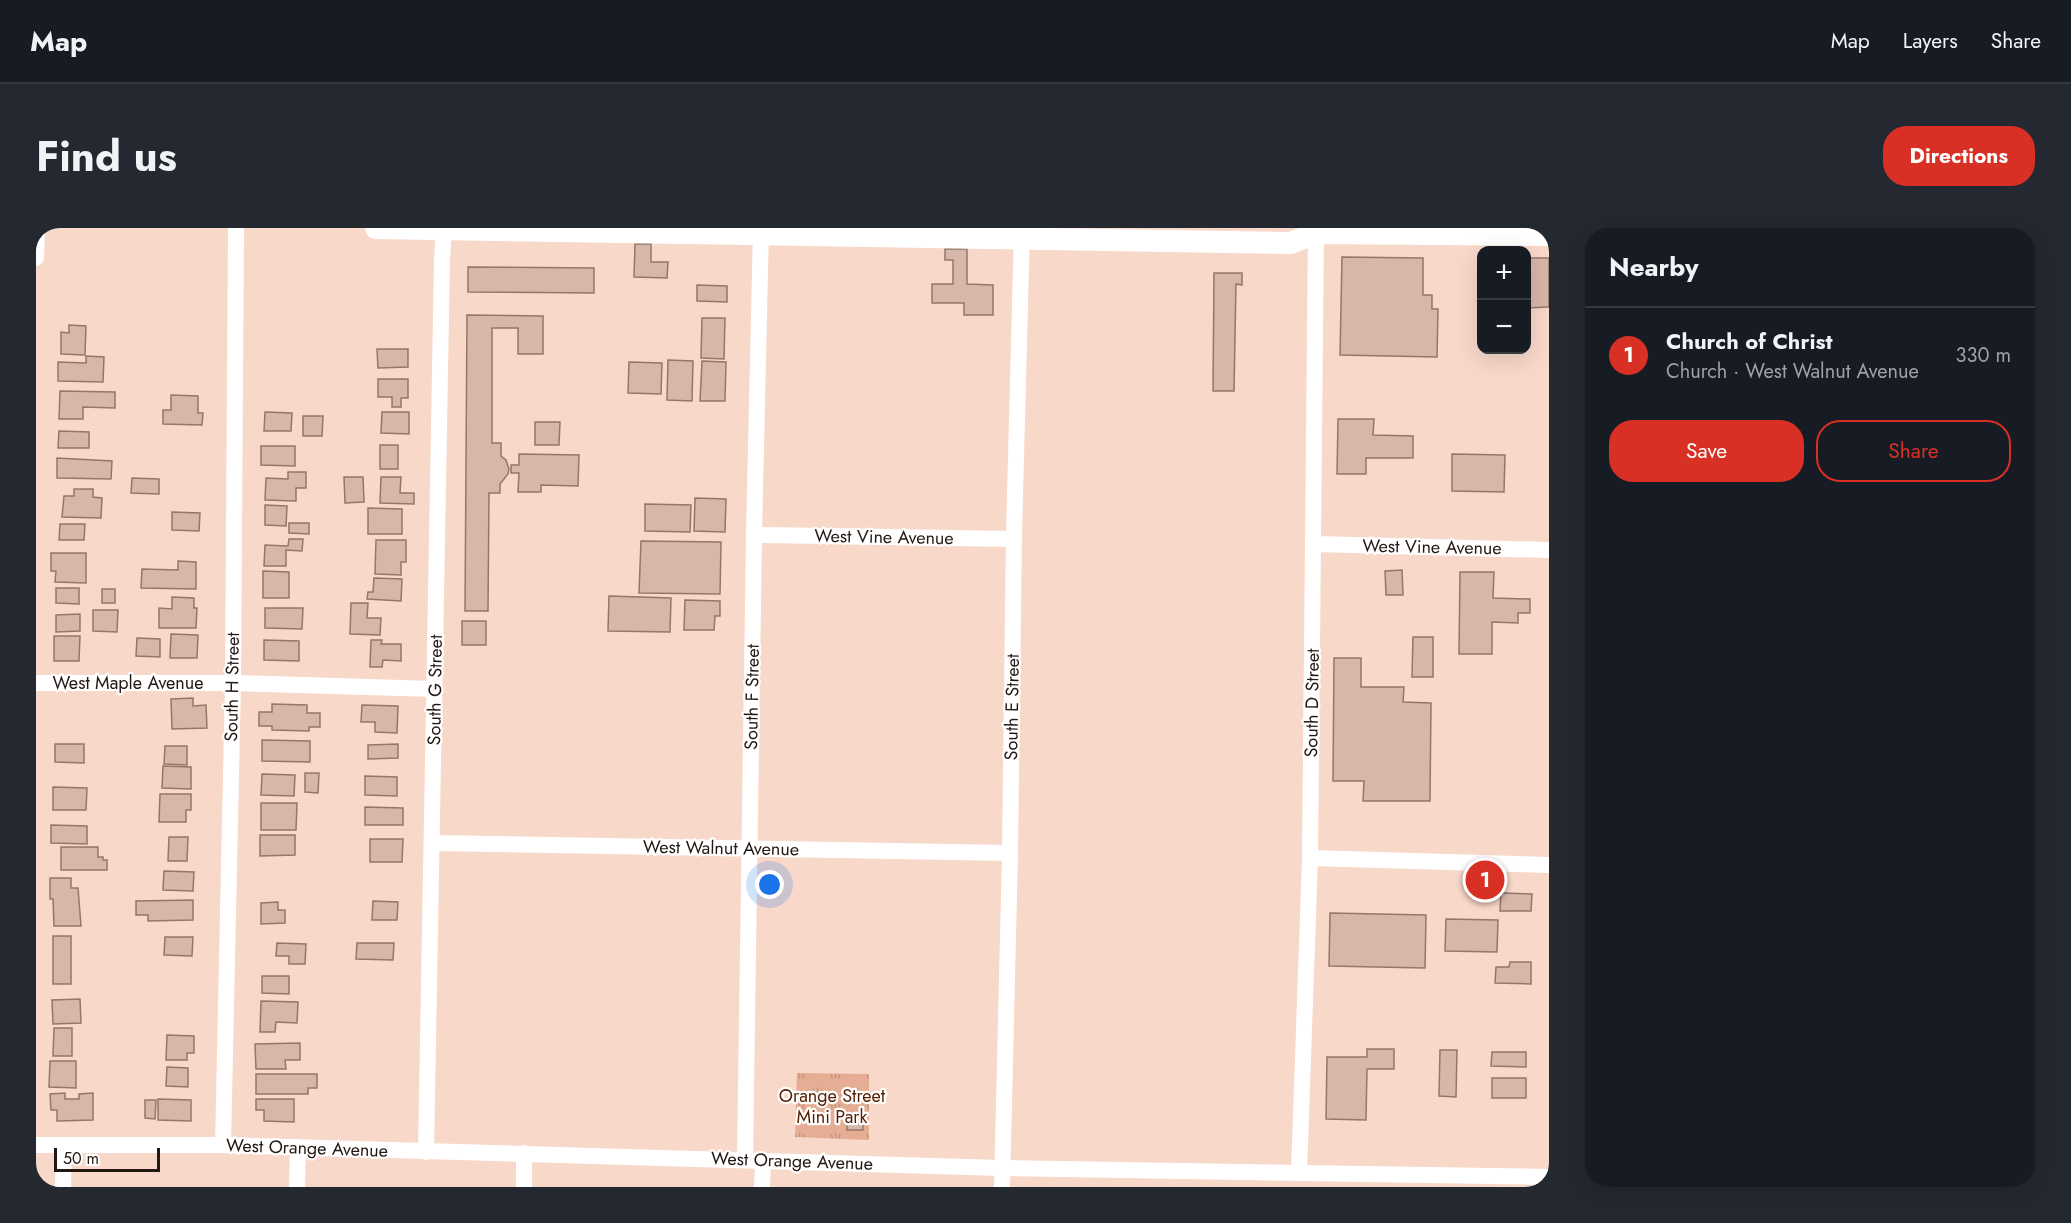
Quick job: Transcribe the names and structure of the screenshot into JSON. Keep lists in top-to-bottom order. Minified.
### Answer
{"streets":{"street":["West Vine Avenue","West Maple Avenue","South H Street","South G Street","South F Street","South D Street","South E Street","West Walnut Avenue","West Orange Avenue"]},"crossings":[["West Vine Avenue","South F Street"],["West Vine Avenue","South D Street"],["West Vine Avenue","South E Street"],["West Maple Avenue","South H Street"],["West Maple Avenue","South G Street"],["South H Street","West Orange Avenue"],["South G Street","West Walnut Avenue"],["South G Street","West Orange Avenue"],["South F Street","West Walnut Avenue"],["South F Street","West Orange Avenue"],["South D Street","West Orange Avenue"],["South E Street","West Walnut Avenue"],["South E Street","West Orange Avenue"]],"parks":["Orange Street Mini Park"],"scale_bar":"50 m","page":{"header":"Map","nav":["Map","Layers","Share"],"title":"Find us","buttons":["Directions",["Save","Share"]],"heading":"Nearby","map_buttons":["+","−"],"list":[{"mark":"1","name":"Church of Christ","note":"Church · West Walnut Avenue","value":"330 m"}],"pins":"1","scale":"50 m"}}
